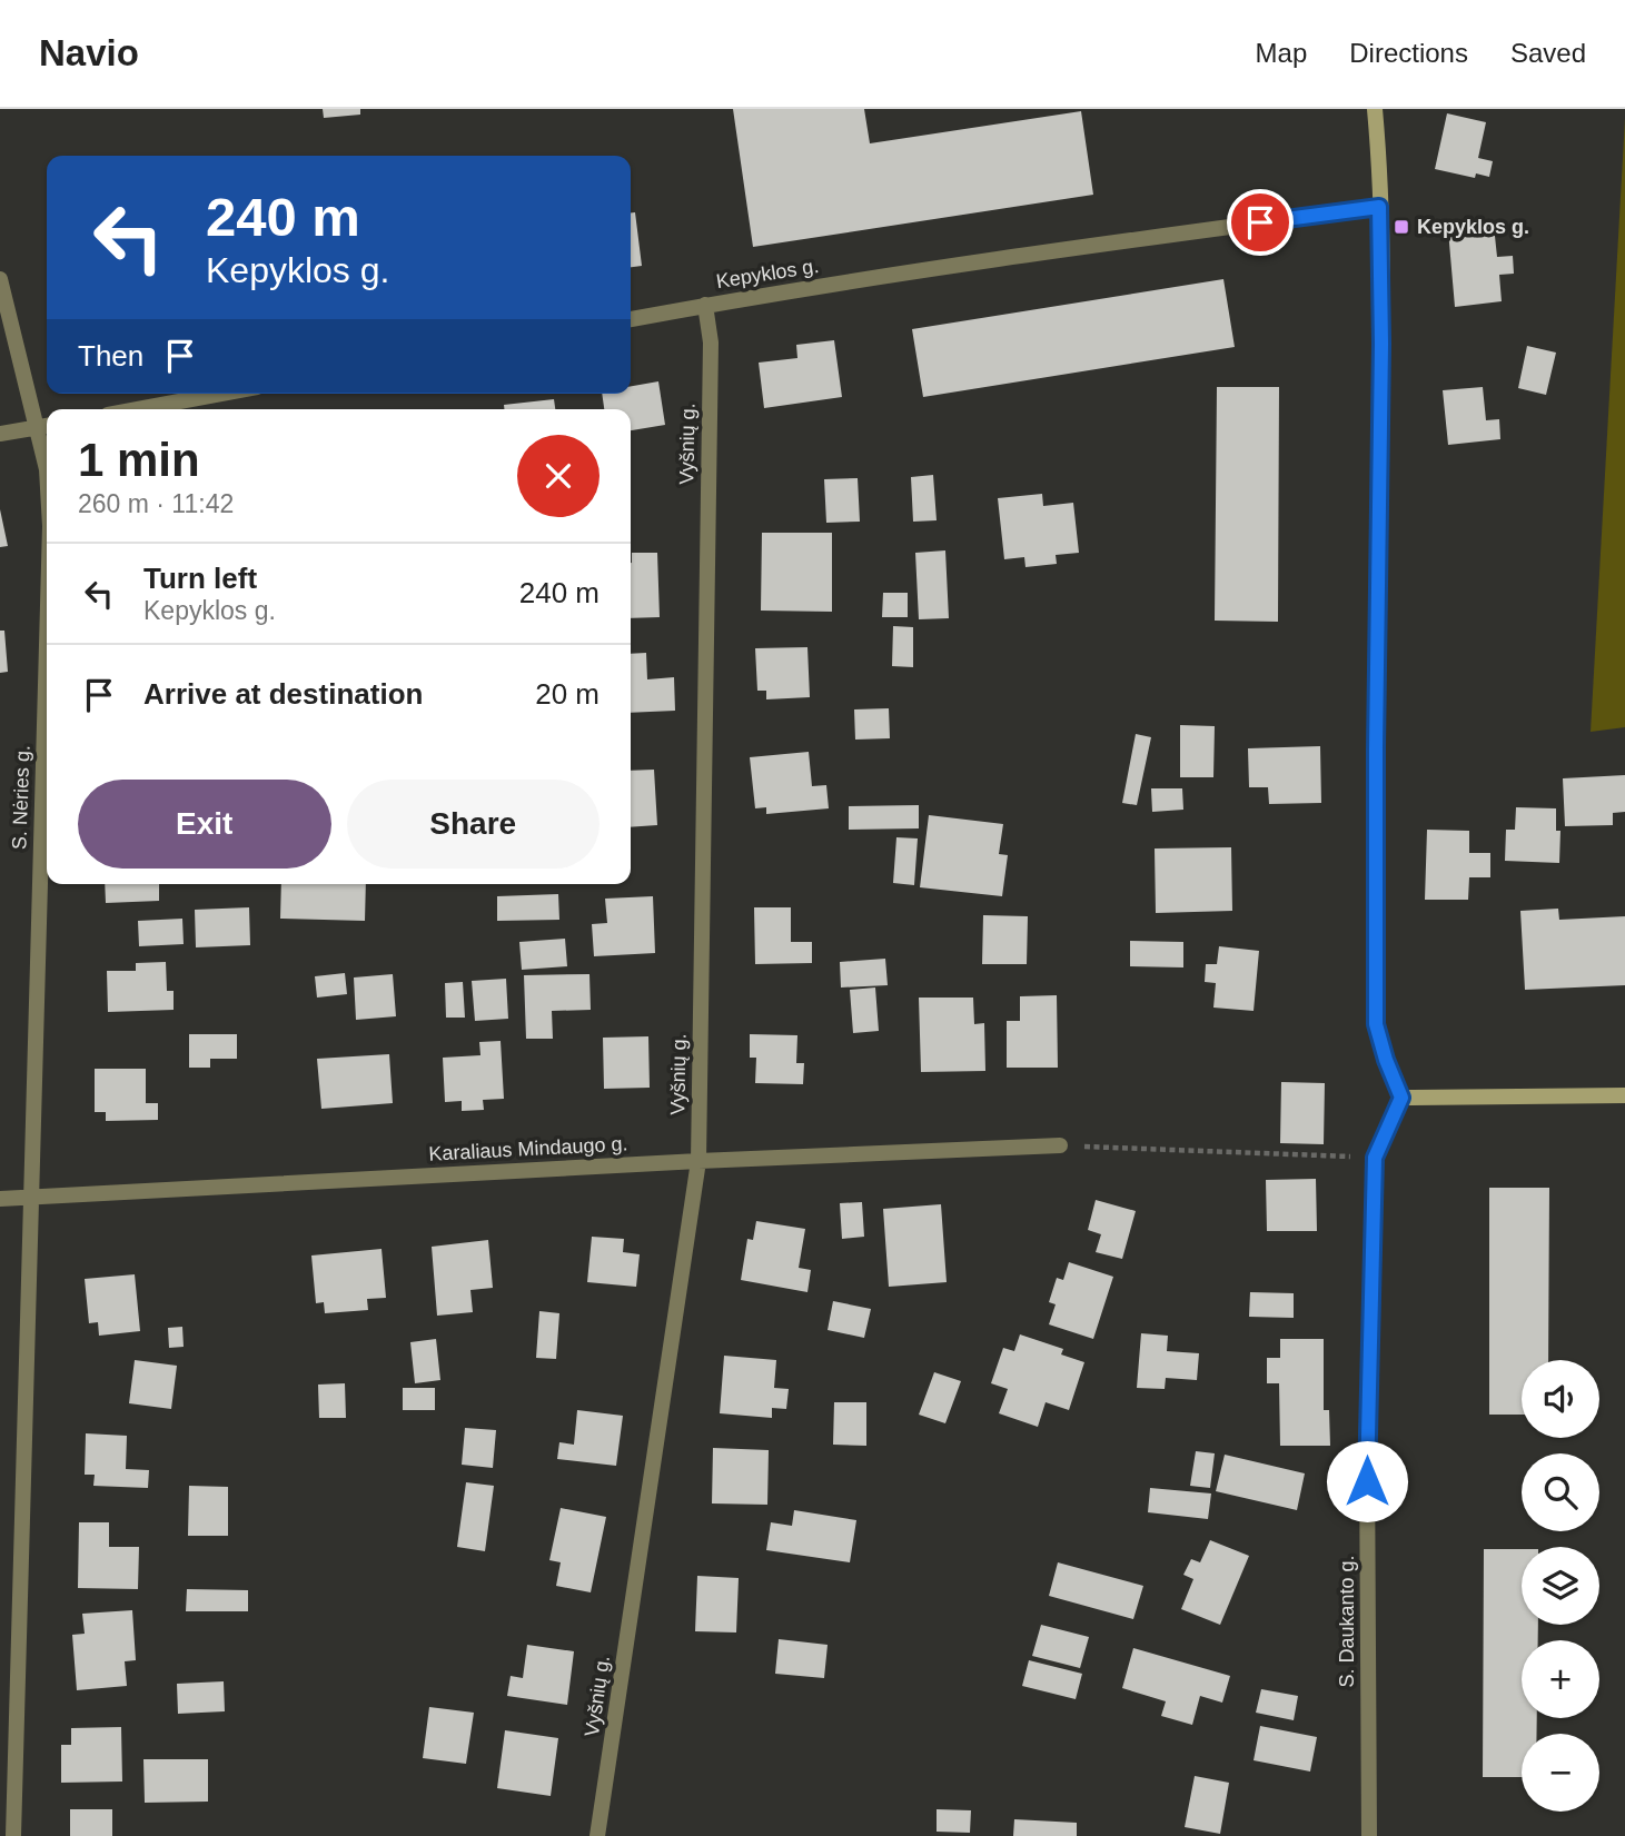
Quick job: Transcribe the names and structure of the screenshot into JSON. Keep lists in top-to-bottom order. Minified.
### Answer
{"streets":{"street":["Kepyklos g.","Vyšnių g.","S. Nėries g.","Karaliaus Mindaugo g.","S. Daukanto g."]},"crossings":[["Kepyklos g.","Vyšnių g."],["Vyšnių g.","Karaliaus Mindaugo g."],["S. Nėries g.","Karaliaus Mindaugo g."]],"places":{"transit":["Kepyklos g."]},"page":{"header":"Navio","nav":["Map","Directions","Saved"],"turn":["240 m","Kepyklos g."],"then":"Then","heading":["1 min","260 m · 11:42"],"list":[{"name":"Turn left","note":"Kepyklos g.","value":"240 m"},{"name":"Arrive at destination","value":"20 m"}],"buttons":["Exit","Share"],"map_buttons":["+","−"]}}
